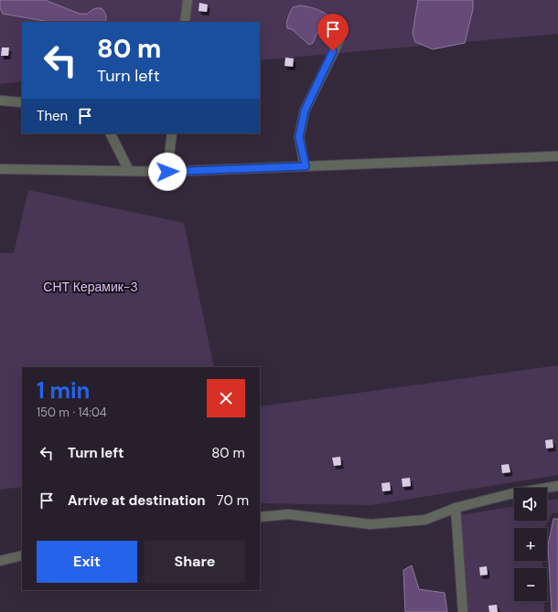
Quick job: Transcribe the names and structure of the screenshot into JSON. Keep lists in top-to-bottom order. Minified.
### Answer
{"parks":["СНТ Керамик-3"],"page":{"turn":["80 m","Turn left"],"then":"Then","heading":["1 min","150 m · 14:04"],"list":[{"name":"Turn left","value":"80 m"},{"name":"Arrive at destination","value":"70 m"}],"map_buttons":["+","−"],"buttons":["Exit","Share"]}}
